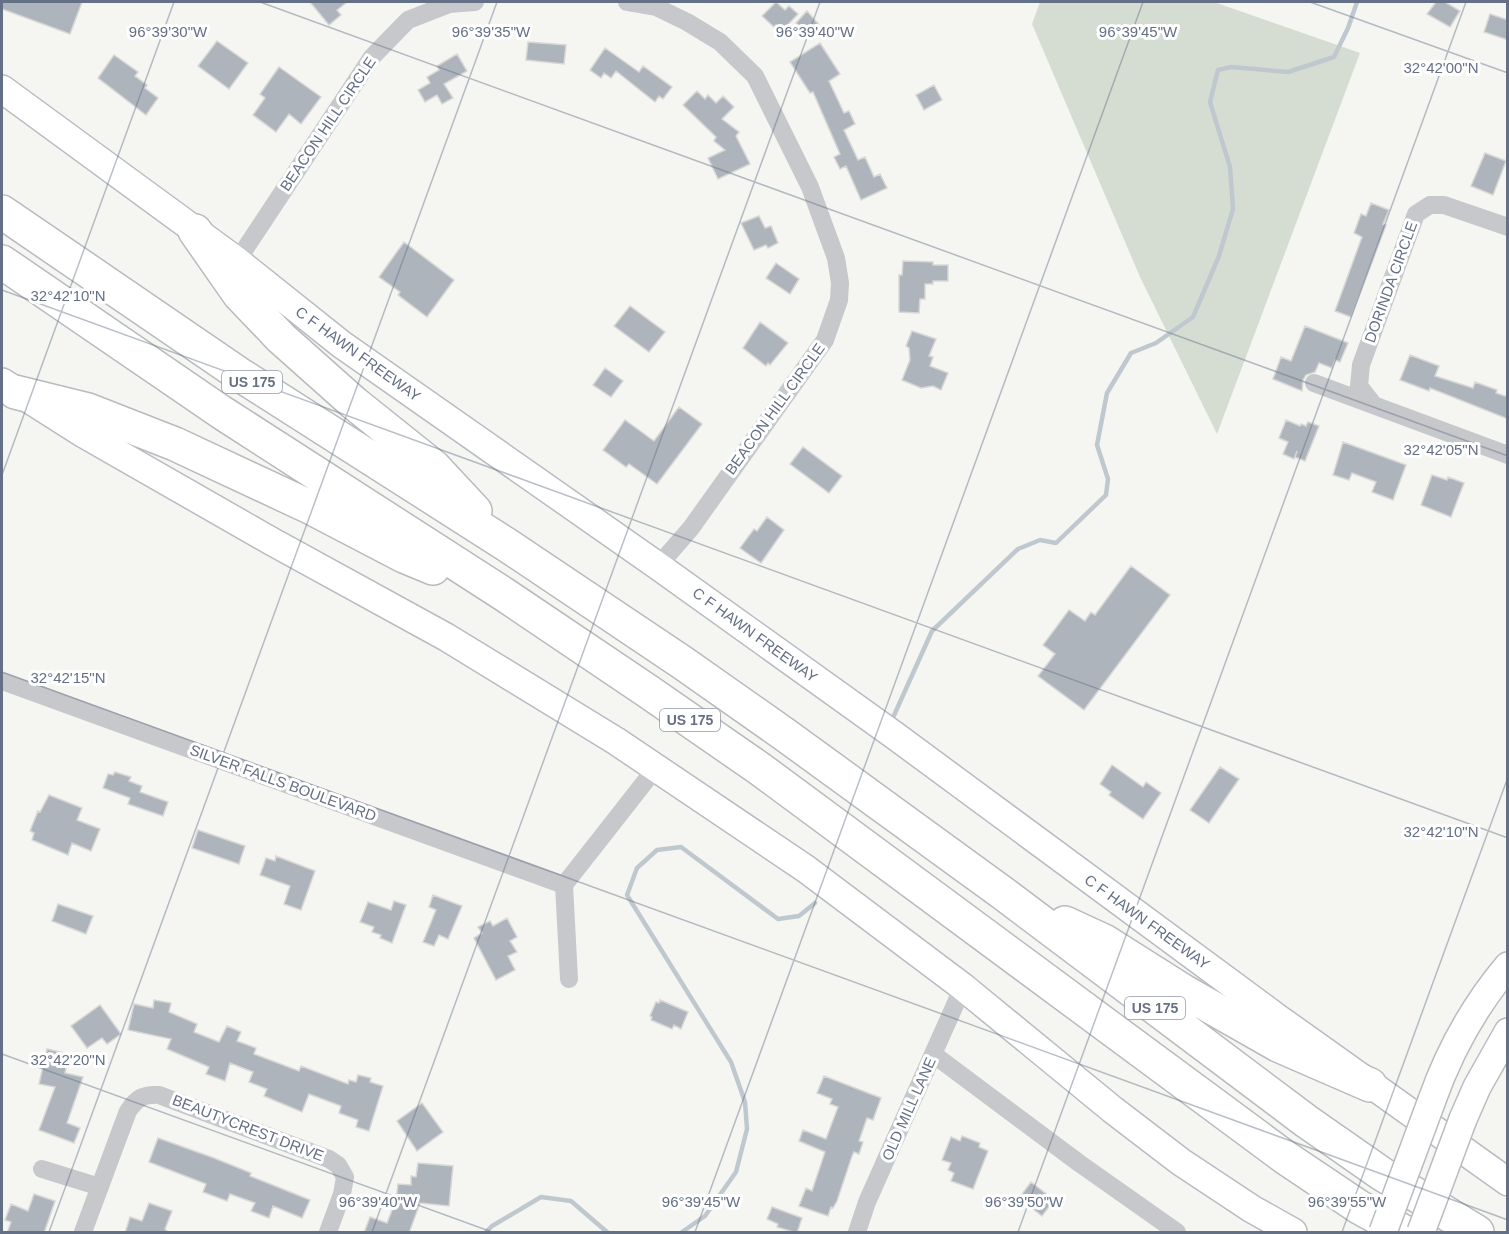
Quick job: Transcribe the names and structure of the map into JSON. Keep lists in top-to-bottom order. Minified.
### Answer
{"streets":{"highway":["US 175"],"main road":["C F HAWN FREEWAY"],"street":["BEACON HILL CIRCLE","DORINDA CIRCLE","SILVER FALLS BOULEVARD","OLD MILL LANE","BEAUTYCREST DRIVE"]},"crossings":[["BEACON HILL CIRCLE","C F HAWN FREEWAY"]],"coordinates":["96°39'30\"W","96°39'35\"W","96°39'40\"W","96°39'45\"W","32°42'00\"N","32°42'10\"N","32°42'05\"N","32°42'15\"N","32°42'20\"N","96°39'50\"W","96°39'55\"W"]}
